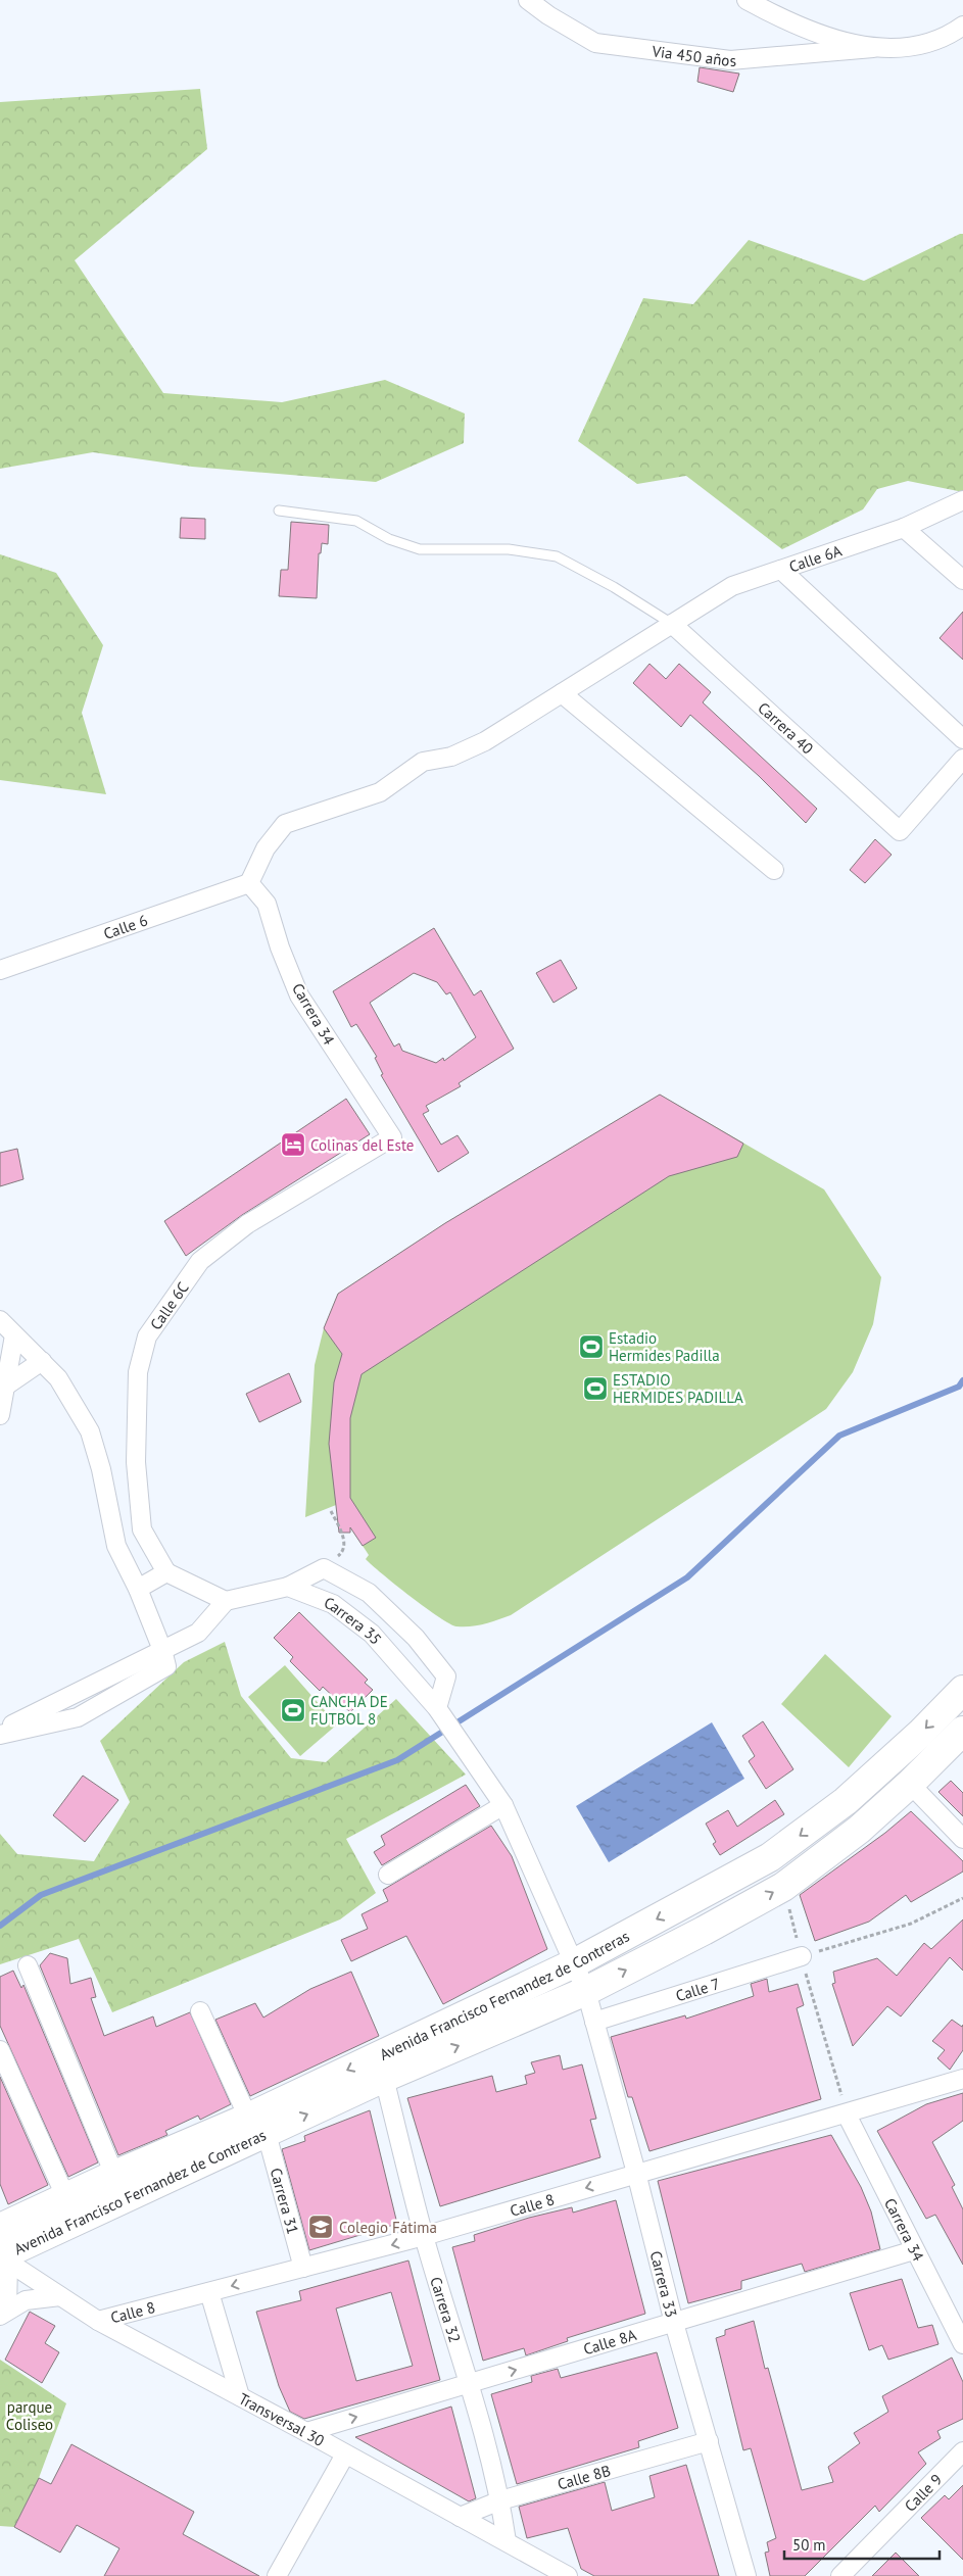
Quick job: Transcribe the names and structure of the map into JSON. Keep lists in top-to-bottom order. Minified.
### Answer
{"streets":{"main road":["Avenida Francisco Fernandez de Contreras"],"street":["Via 450 años","Calle 6A","Carrera 40","Calle 6","Carrera 34","Calle 6C","Carrera 35","Calle 7","Carrera 31","Calle 8","Carrera 33","Carrera 32","Calle 8A","Transversal 30","Calle 8B","Calle 9"]},"crossings":[["Calle 6A","Carrera 40"],["Calle 6A","Calle 6"],["Calle 6A","Carrera 34"],["Calle 6","Carrera 34"],["Carrera 34","Calle 6C"],["Carrera 34","Calle 8"],["Carrera 34","Calle 8A"],["Carrera 35","Carrera 33"],["Calle 7","Carrera 33"],["Avenida Francisco Fernandez de Contreras","Carrera 31"],["Avenida Francisco Fernandez de Contreras","Carrera 33"],["Avenida Francisco Fernandez de Contreras","Carrera 32"],["Avenida Francisco Fernandez de Contreras","Transversal 30"],["Carrera 31","Calle 8"],["Calle 8","Carrera 33"],["Calle 8","Carrera 32"],["Calle 8","Transversal 30"],["Carrera 33","Calle 8A"],["Carrera 33","Calle 8B"],["Carrera 32","Calle 8A"],["Carrera 32","Transversal 30"],["Carrera 32","Calle 8B"],["Calle 8A","Transversal 30"],["Transversal 30","Calle 8B"]],"one_way":["Calle 8","Calle 8A"],"parks":["parque Coliseo"],"places":{"hotel":["Colinas del Este"],"sports":["Estadio Hermides Padilla","ESTADIO HERMIDES PADILLA","CANCHA DE FUTBOL 8"],"school or university":["Colegio Fátima"]},"scale_bar":"50 m"}
